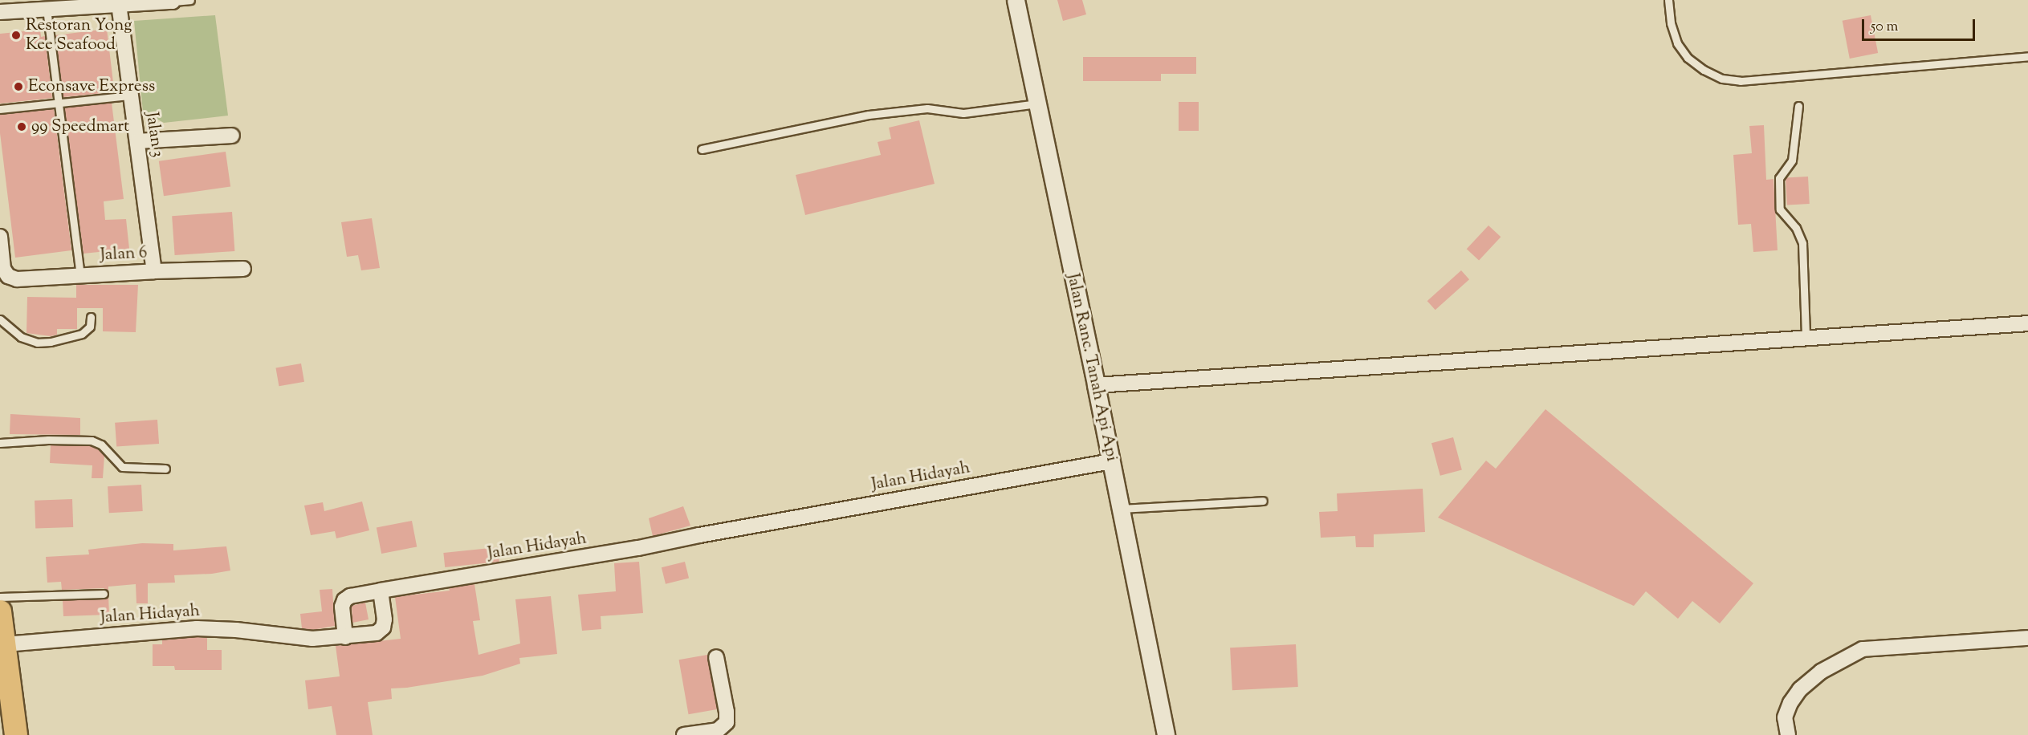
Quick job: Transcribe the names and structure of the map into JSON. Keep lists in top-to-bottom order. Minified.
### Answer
{"streets":{"street":["Jalan 3","Jalan 6","Jalan Ranc. Tanah Api Api","Jalan Hidayah"]},"crossings":[["Jalan 3","Jalan 6"],["Jalan Ranc. Tanah Api Api","Jalan Hidayah"]],"places":["Restoran Yong Kee Seafood","Econsave Express","99 Speedmart"],"scale_bar":"50 m"}
